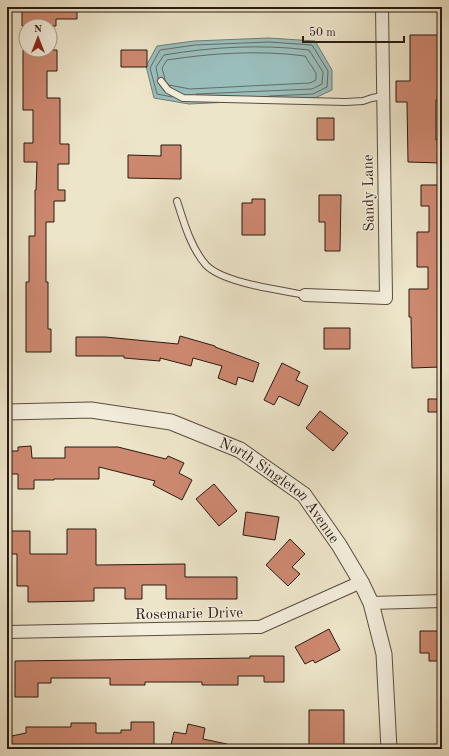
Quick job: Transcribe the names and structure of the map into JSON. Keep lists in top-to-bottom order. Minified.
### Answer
{"streets":{"street":["Sandy Lane","North Singleton Avenue","Rosemarie Drive"]},"crossings":[["North Singleton Avenue","Rosemarie Drive"]],"scale_bar":"50 m","north":"top"}
